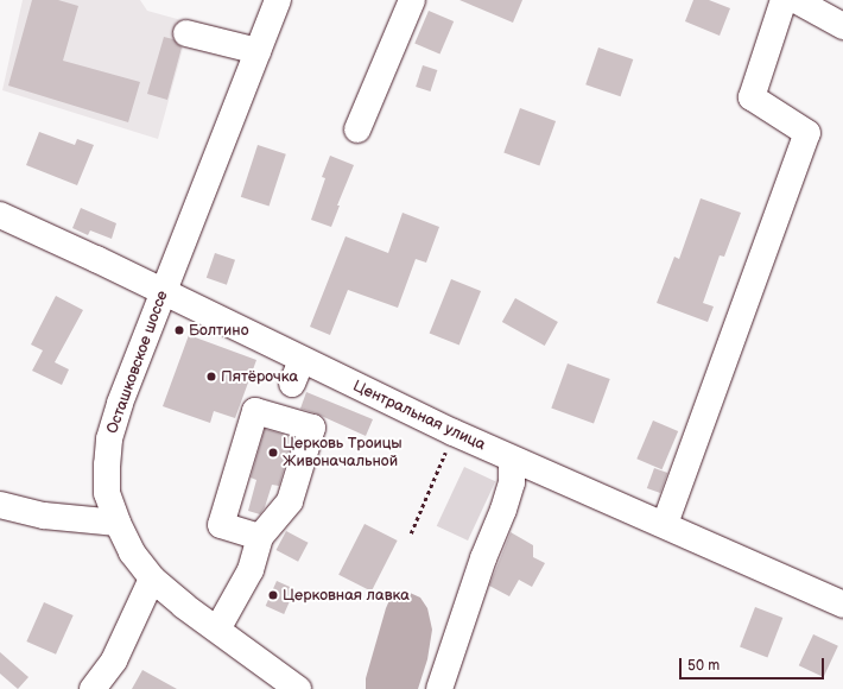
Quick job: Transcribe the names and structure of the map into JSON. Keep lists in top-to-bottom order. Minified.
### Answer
{"streets":{"street":["Осташковское шоссе","Центральная улица"]},"crossings":[["Осташковское шоссе","Центральная улица"]],"places":["Болтино","Пятёрочка","Церковь Троицы Живоначальной","Церковная лавка"],"scale_bar":"50 m"}
